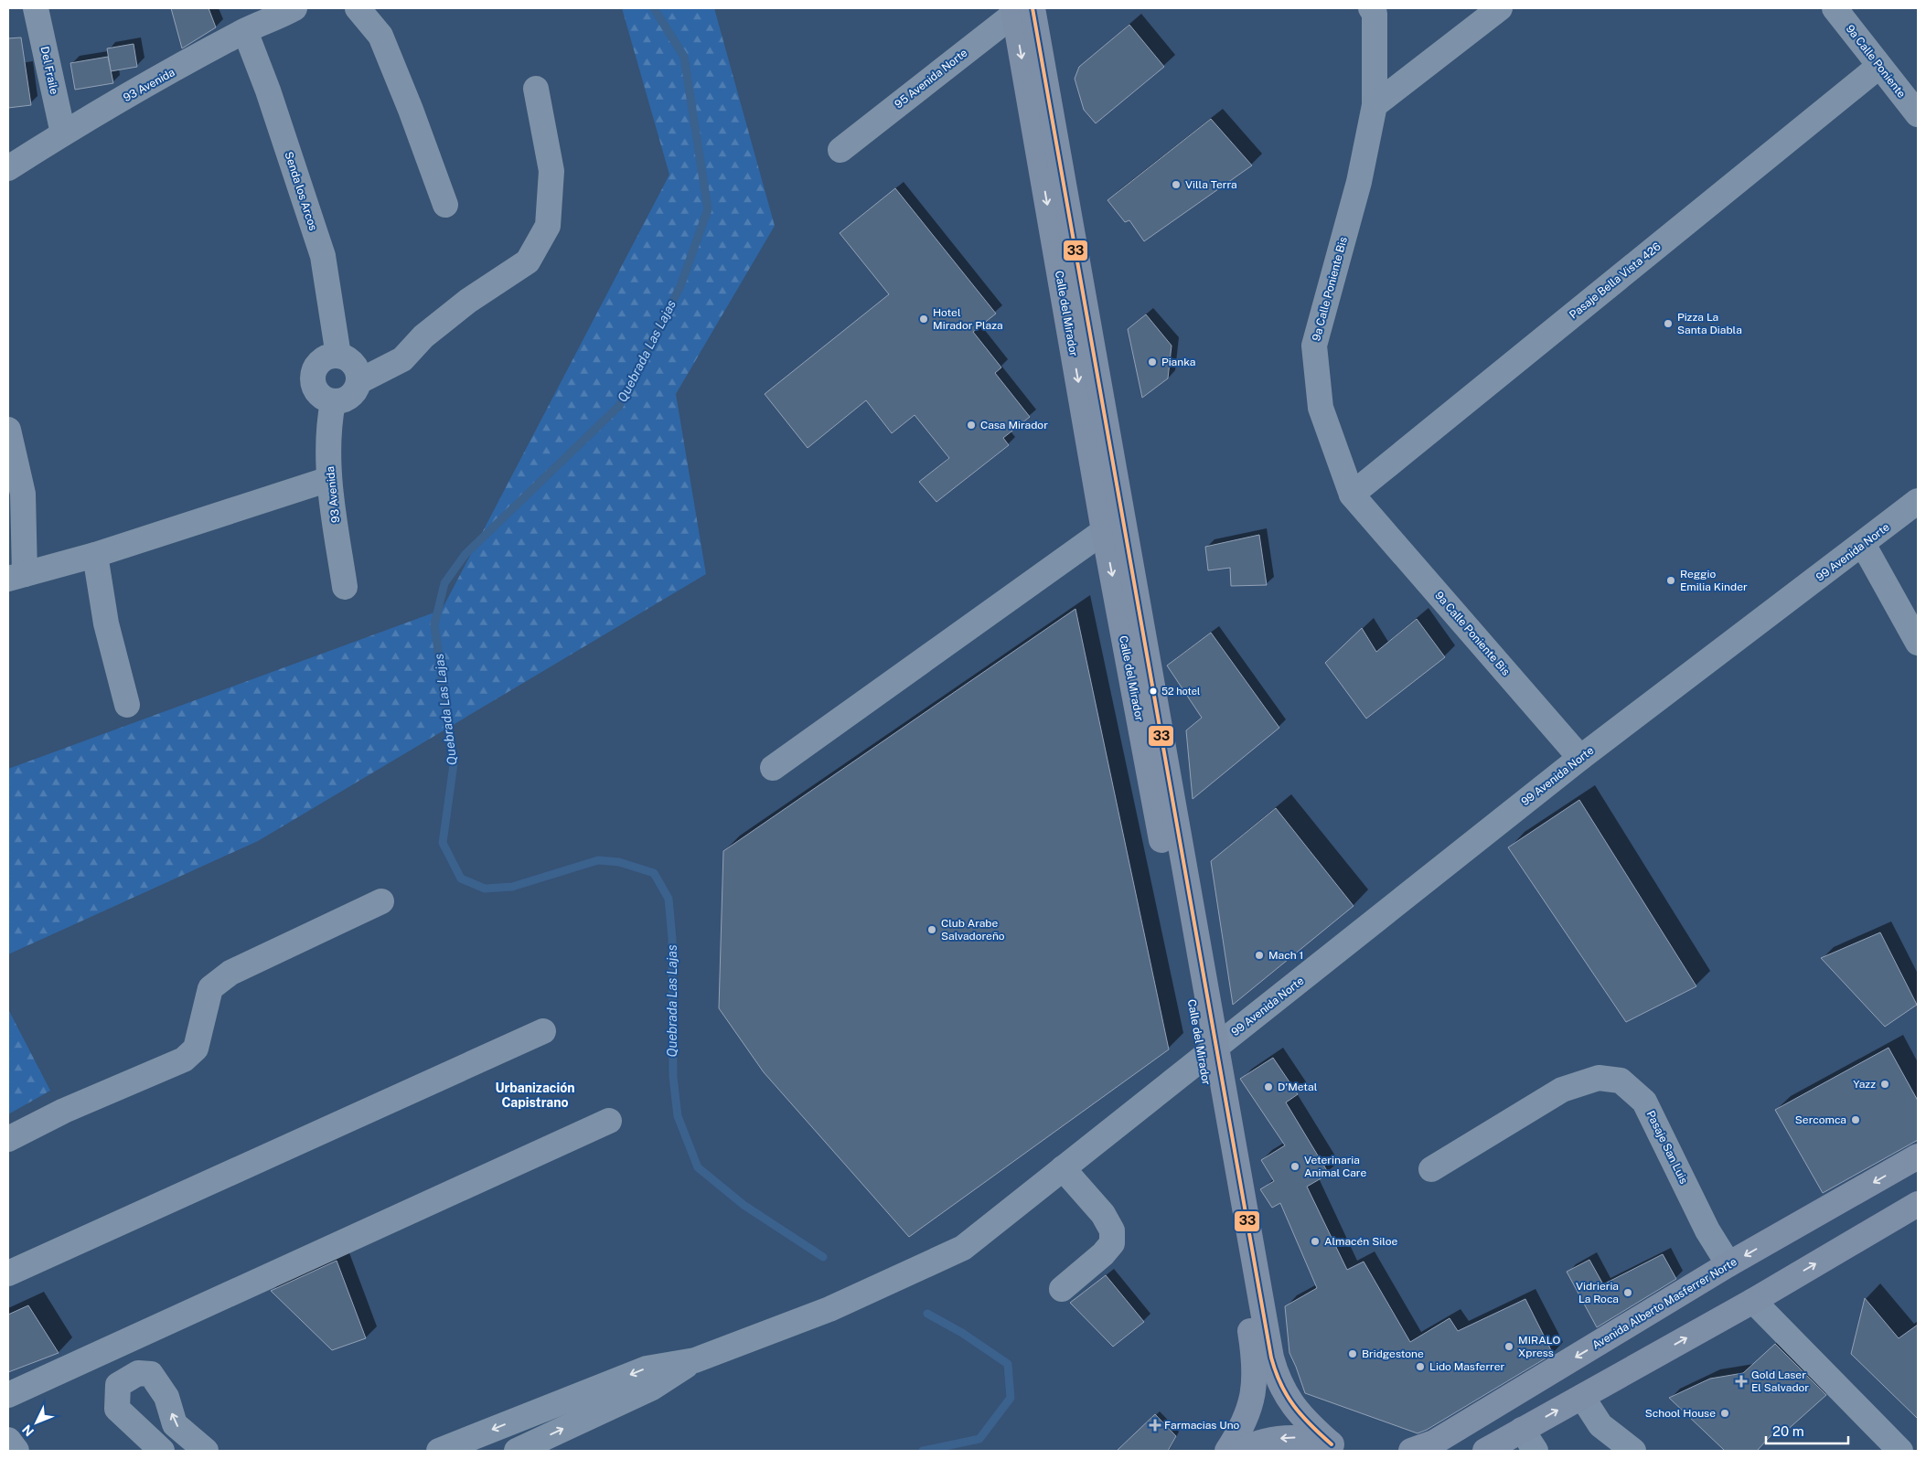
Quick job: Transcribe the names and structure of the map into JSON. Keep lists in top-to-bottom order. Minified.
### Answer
{"streets":{"main road":["Calle del Mirador","Avenida Alberto Masferrer Norte"],"street":["9a Calle Poniente","Del Fraile","95 Avenida Norte","93 Avenida","Senda los Arcos","Pasaje Bella Vista 426","9a Calle Poniente Bis","99 Avenida Norte","Pasaje San Luis"]},"crossings":[["9a Calle Poniente","Pasaje Bella Vista 426"],["Del Fraile","93 Avenida"],["95 Avenida Norte","Calle del Mirador"],["93 Avenida","Senda los Arcos"],["Pasaje Bella Vista 426","9a Calle Poniente Bis"],["9a Calle Poniente Bis","99 Avenida Norte"],["Calle del Mirador","99 Avenida Norte"],["Pasaje San Luis","Avenida Alberto Masferrer Norte"]],"districts":["Urbanización Capistrano"],"water":["Quebrada Las Lajas"],"places":{"other":["Villa Terra","Hotel Mirador Plaza","Pizza La Santa Diabla","Pianka","Casa Mirador","Reggio Emilia Kinder","52 hotel","Club Arabe Salvadoreño","Mach 1","Yazz","D'Metal","Sercomca","Veterinaria Animal Care","Almacén Siloe","Vidrieria La Roca","MIRALO Xpress","Bridgestone","Lido Masferrer","School House"],"health":["Gold Laser El Salvador","Farmacias Uno"]},"lines":["transit line 33"],"scale_bar":"20 m","north":"bottom left"}
